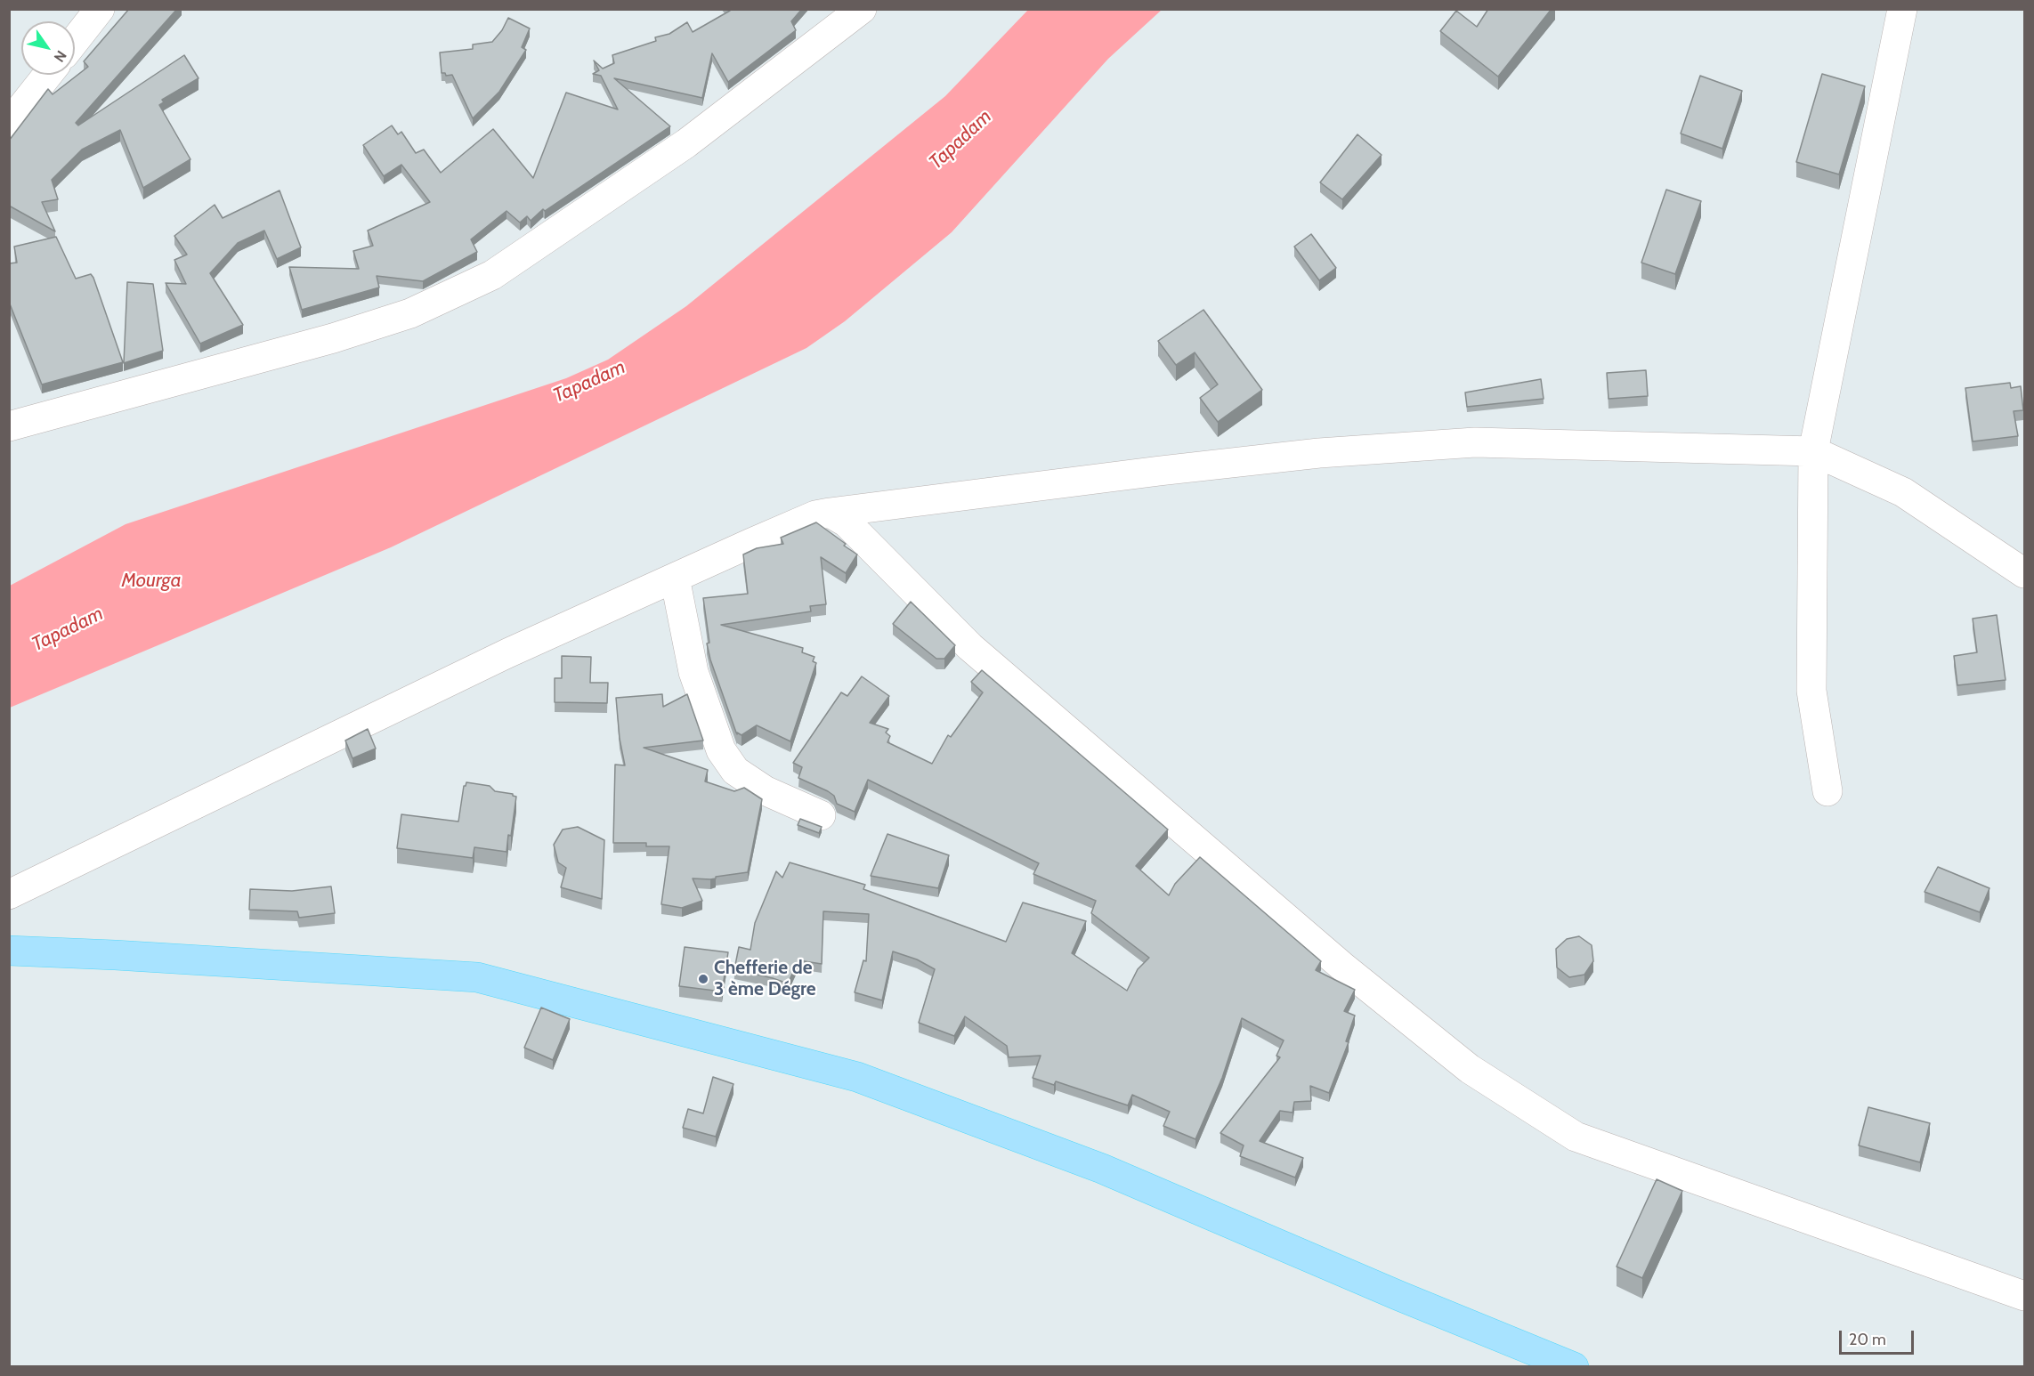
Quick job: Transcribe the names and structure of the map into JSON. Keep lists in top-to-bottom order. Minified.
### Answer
{"water":["Tapadam","Mourga"],"places":["Chefferie de 3 ème Dégre"],"scale_bar":"20 m","north":"bottom right"}
